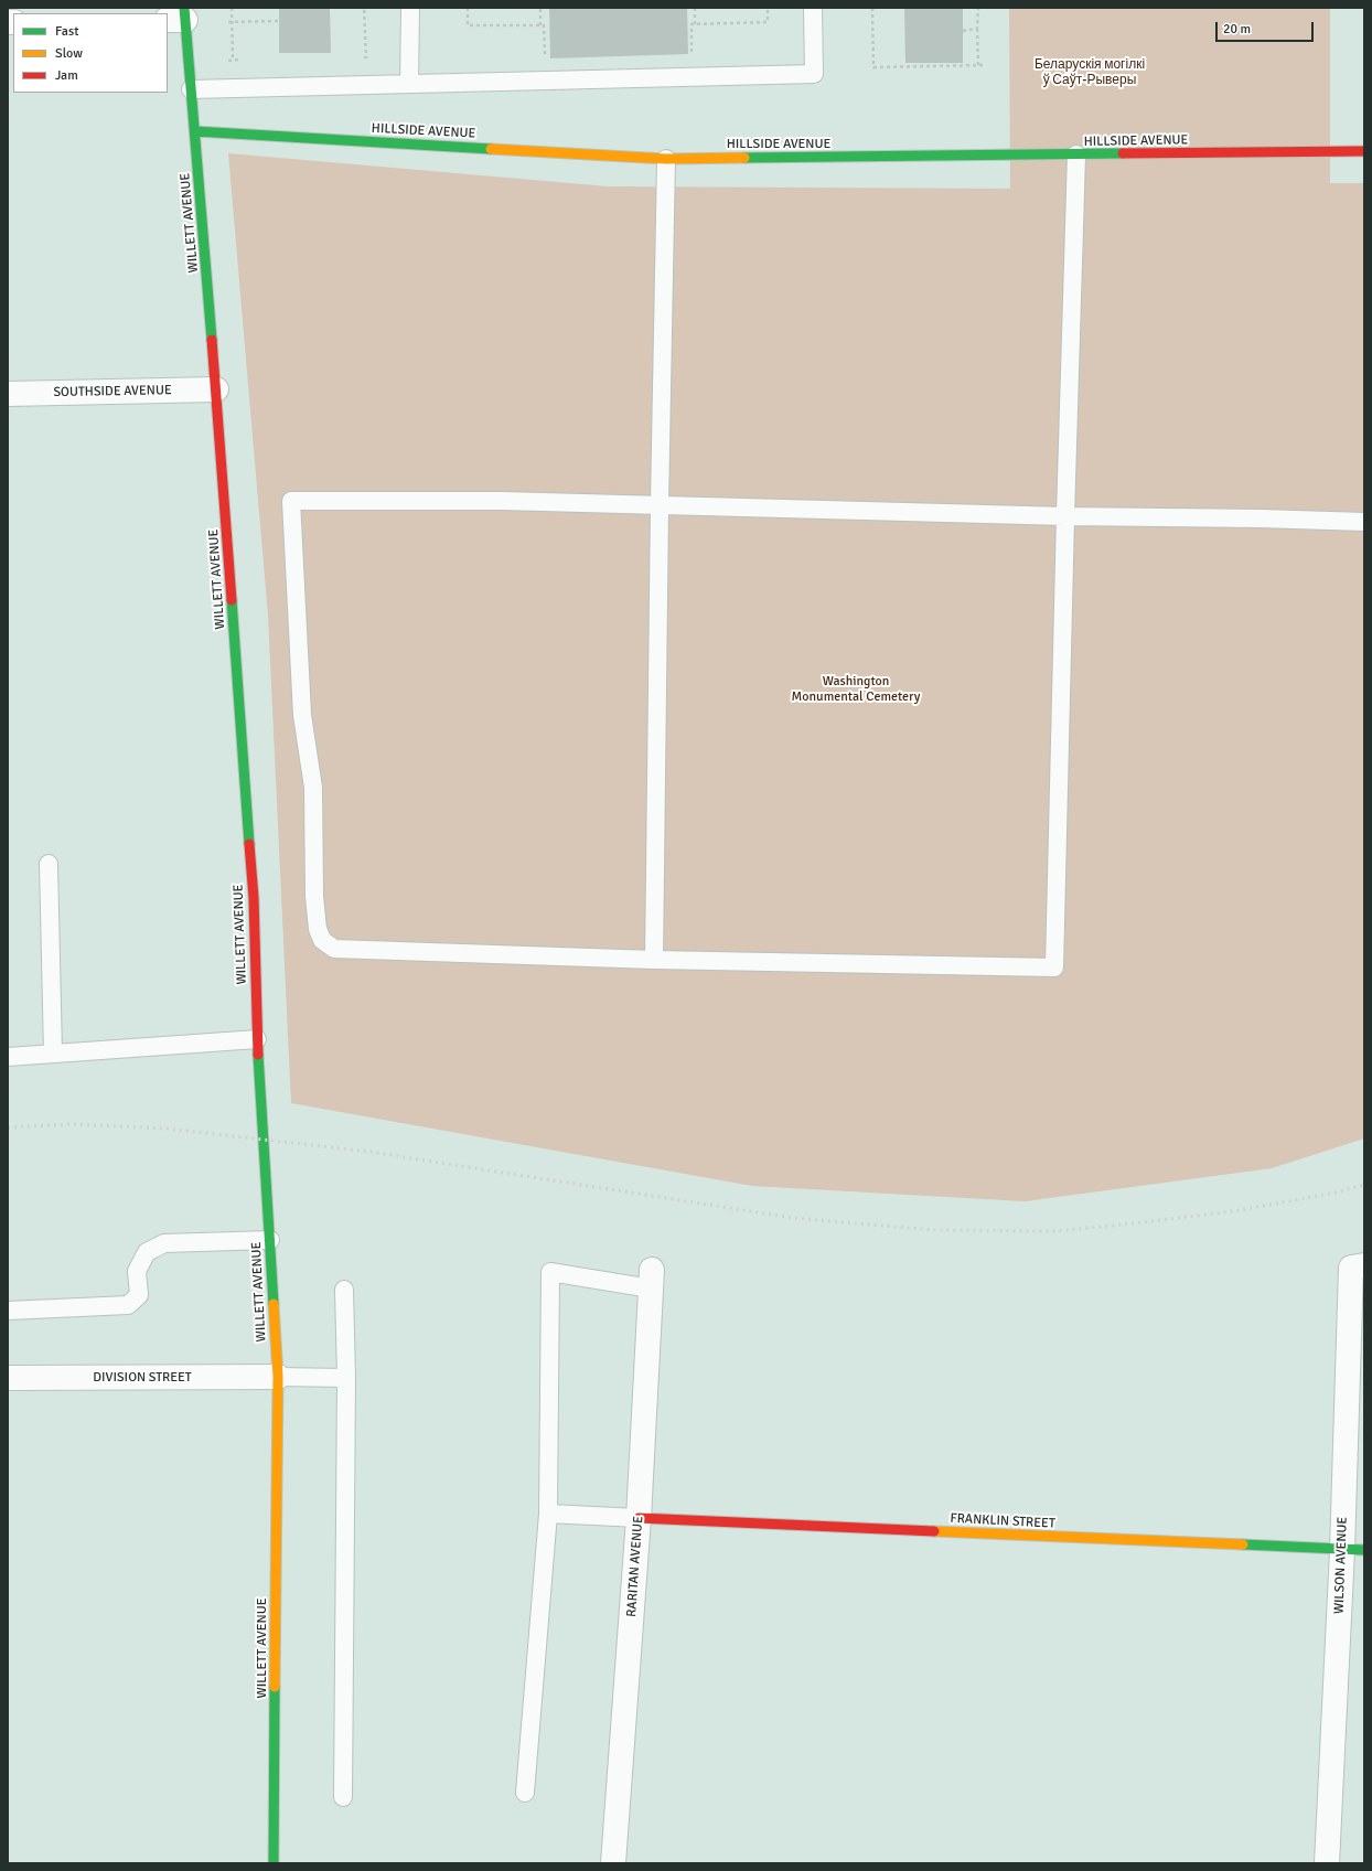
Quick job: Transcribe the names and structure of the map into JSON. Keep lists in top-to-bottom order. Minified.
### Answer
{"streets":{"street":["HILLSIDE AVENUE","WILLETT AVENUE","SOUTHSIDE AVENUE","DIVISION STREET","FRANKLIN STREET","WILSON AVENUE","RARITAN AVENUE"]},"crossings":[["HILLSIDE AVENUE","WILLETT AVENUE"],["WILLETT AVENUE","SOUTHSIDE AVENUE"],["WILLETT AVENUE","DIVISION STREET"],["FRANKLIN STREET","WILSON AVENUE"],["FRANKLIN STREET","RARITAN AVENUE"]],"parks":["Беларускія могілкі ў Саўт-Рыверы","Washington Monumental Cemetery"],"legend":["Fast","Slow","Jam"],"scale_bar":"20 m"}
